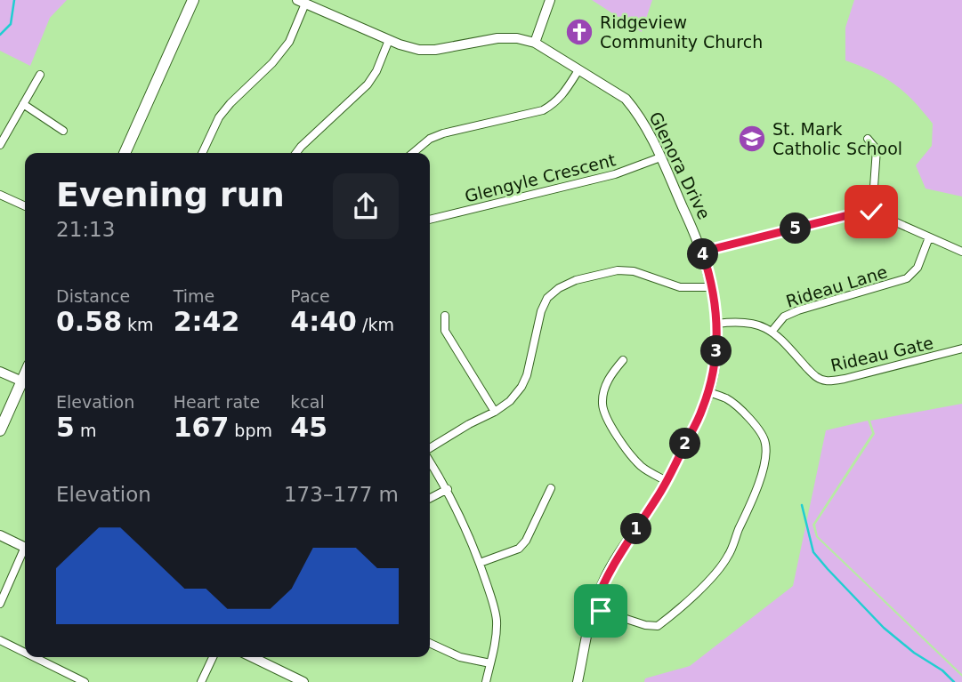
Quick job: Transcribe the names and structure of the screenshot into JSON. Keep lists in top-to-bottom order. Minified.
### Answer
{"streets":{"street":["Glenora Drive","Glengyle Crescent","Rideau Lane","Rideau Gate"]},"crossings":[["Glenora Drive","Glengyle Crescent"],["Glenora Drive","Rideau Gate"],["Rideau Lane","Rideau Gate"]],"places":{"church":["Ridgeview Community Church"],"school or university":["St. Mark Catholic School"]},"page":{"heading":["Evening run","21:13"],"pins":["5","4","3","2","1"],"stats":[["Distance","0.58 km"],["Time","2:42"],["Pace","4:40 /km"],["Elevation","5 m"],["Heart rate","167 bpm"],["kcal","45"]],"chart":["Elevation","173–177 m"]}}
